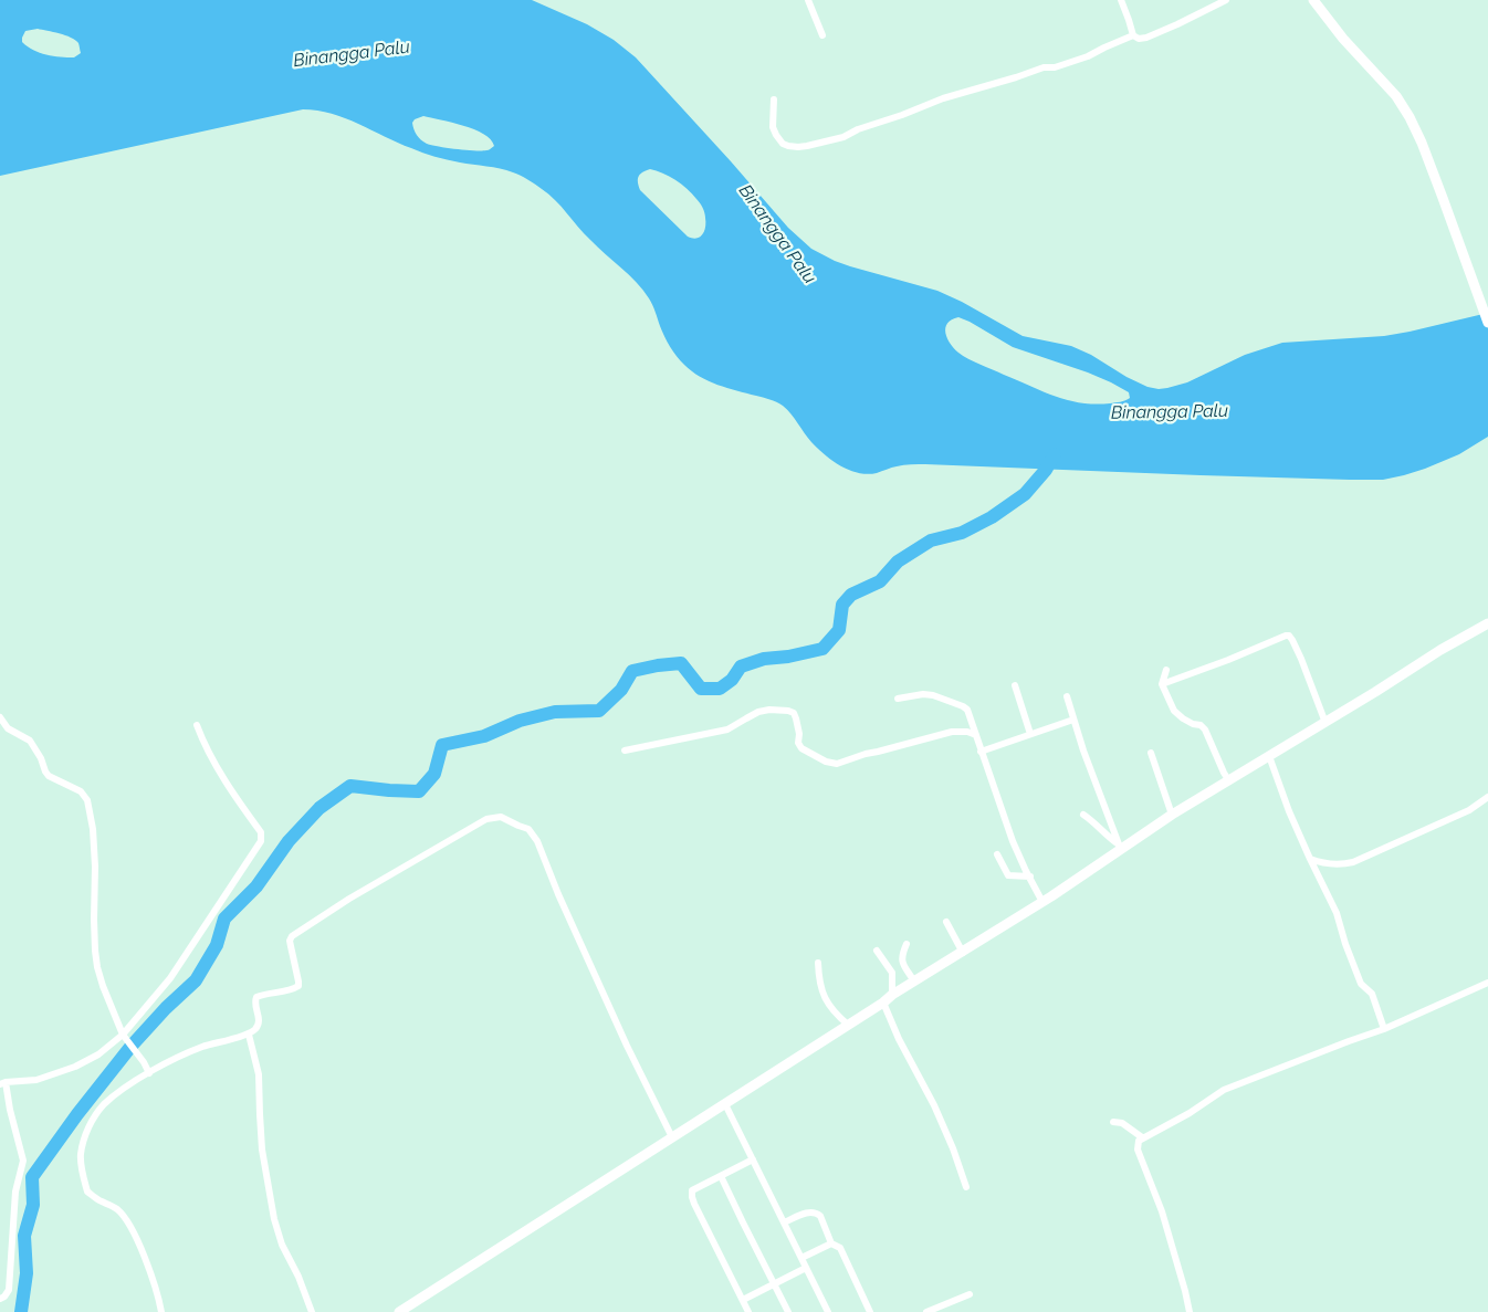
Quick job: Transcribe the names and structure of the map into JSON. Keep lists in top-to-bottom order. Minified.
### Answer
{"water":["Binangga Palu"]}
